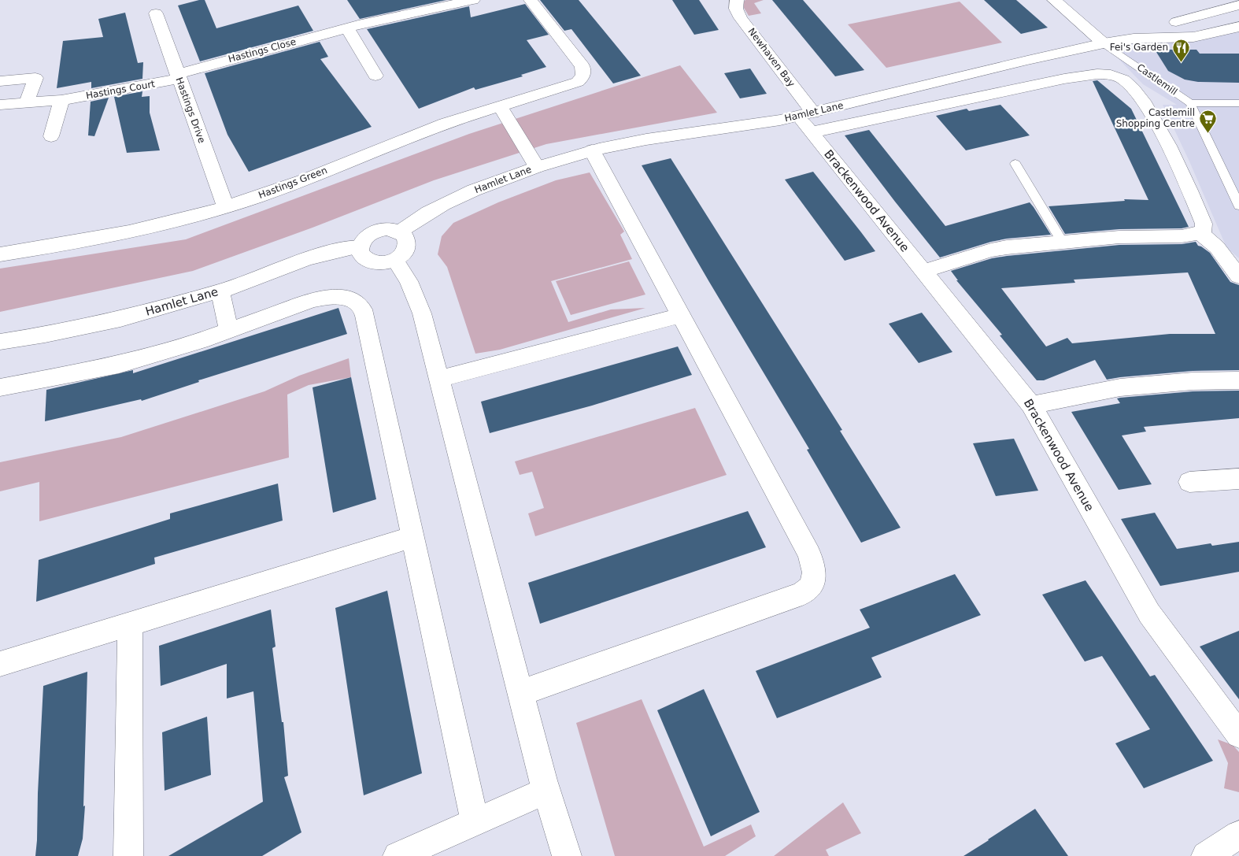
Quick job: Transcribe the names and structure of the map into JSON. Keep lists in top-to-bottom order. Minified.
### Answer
{"streets":{"street":["Hastings Close","Newhaven Bay","Hastings Court","Hastings Drive","Hamlet Lane","Hastings Green","Brackenwood Avenue"],"lane":["Castlemill"]},"crossings":[["Hastings Close","Hastings Court"],["Hastings Close","Hastings Drive"],["Newhaven Bay","Hamlet Lane"],["Newhaven Bay","Brackenwood Avenue"],["Castlemill","Hamlet Lane"],["Hastings Court","Hastings Drive"],["Hastings Drive","Hastings Green"],["Hamlet Lane","Brackenwood Avenue"]],"places":{"restaurant":["Fei's Garden"],"supermarket":["Castlemill Shopping Centre"]}}
